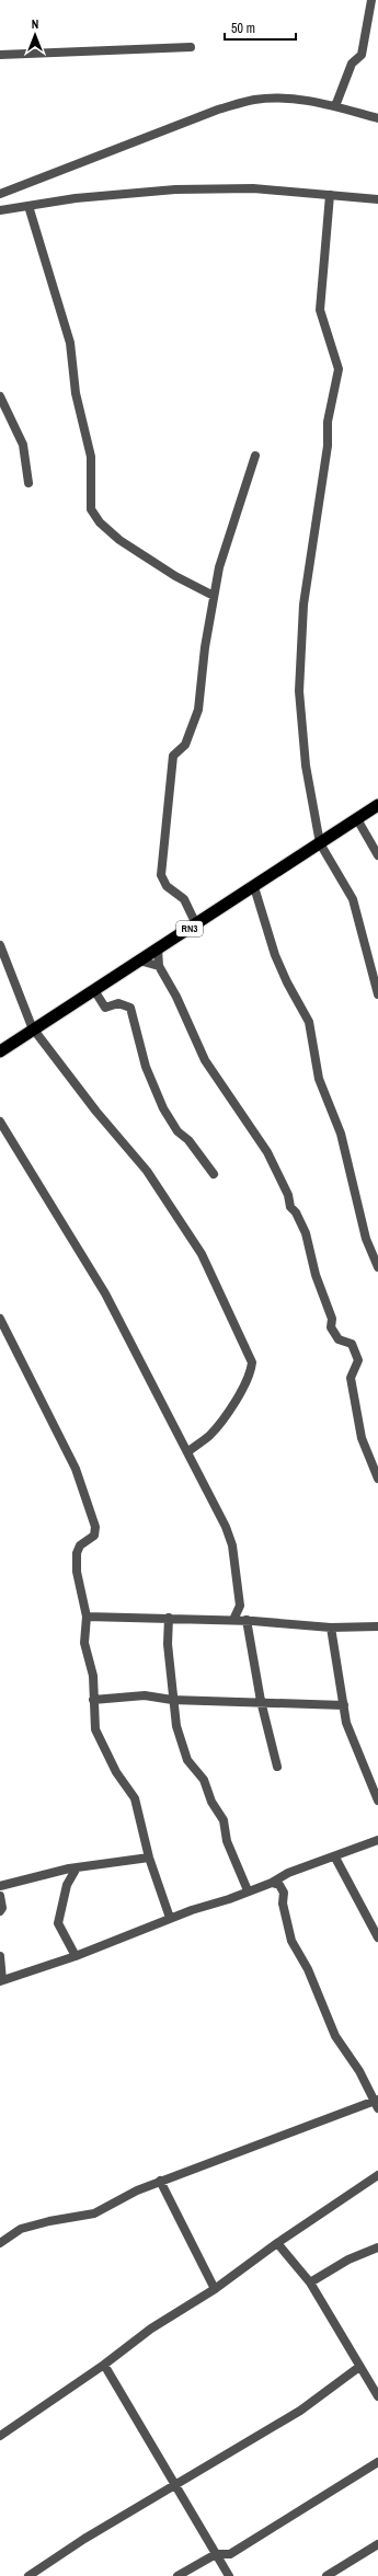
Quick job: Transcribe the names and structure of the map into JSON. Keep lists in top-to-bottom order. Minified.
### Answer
{"streets":{"highway":["RN3"]},"scale_bar":"50 m","north":"top"}
